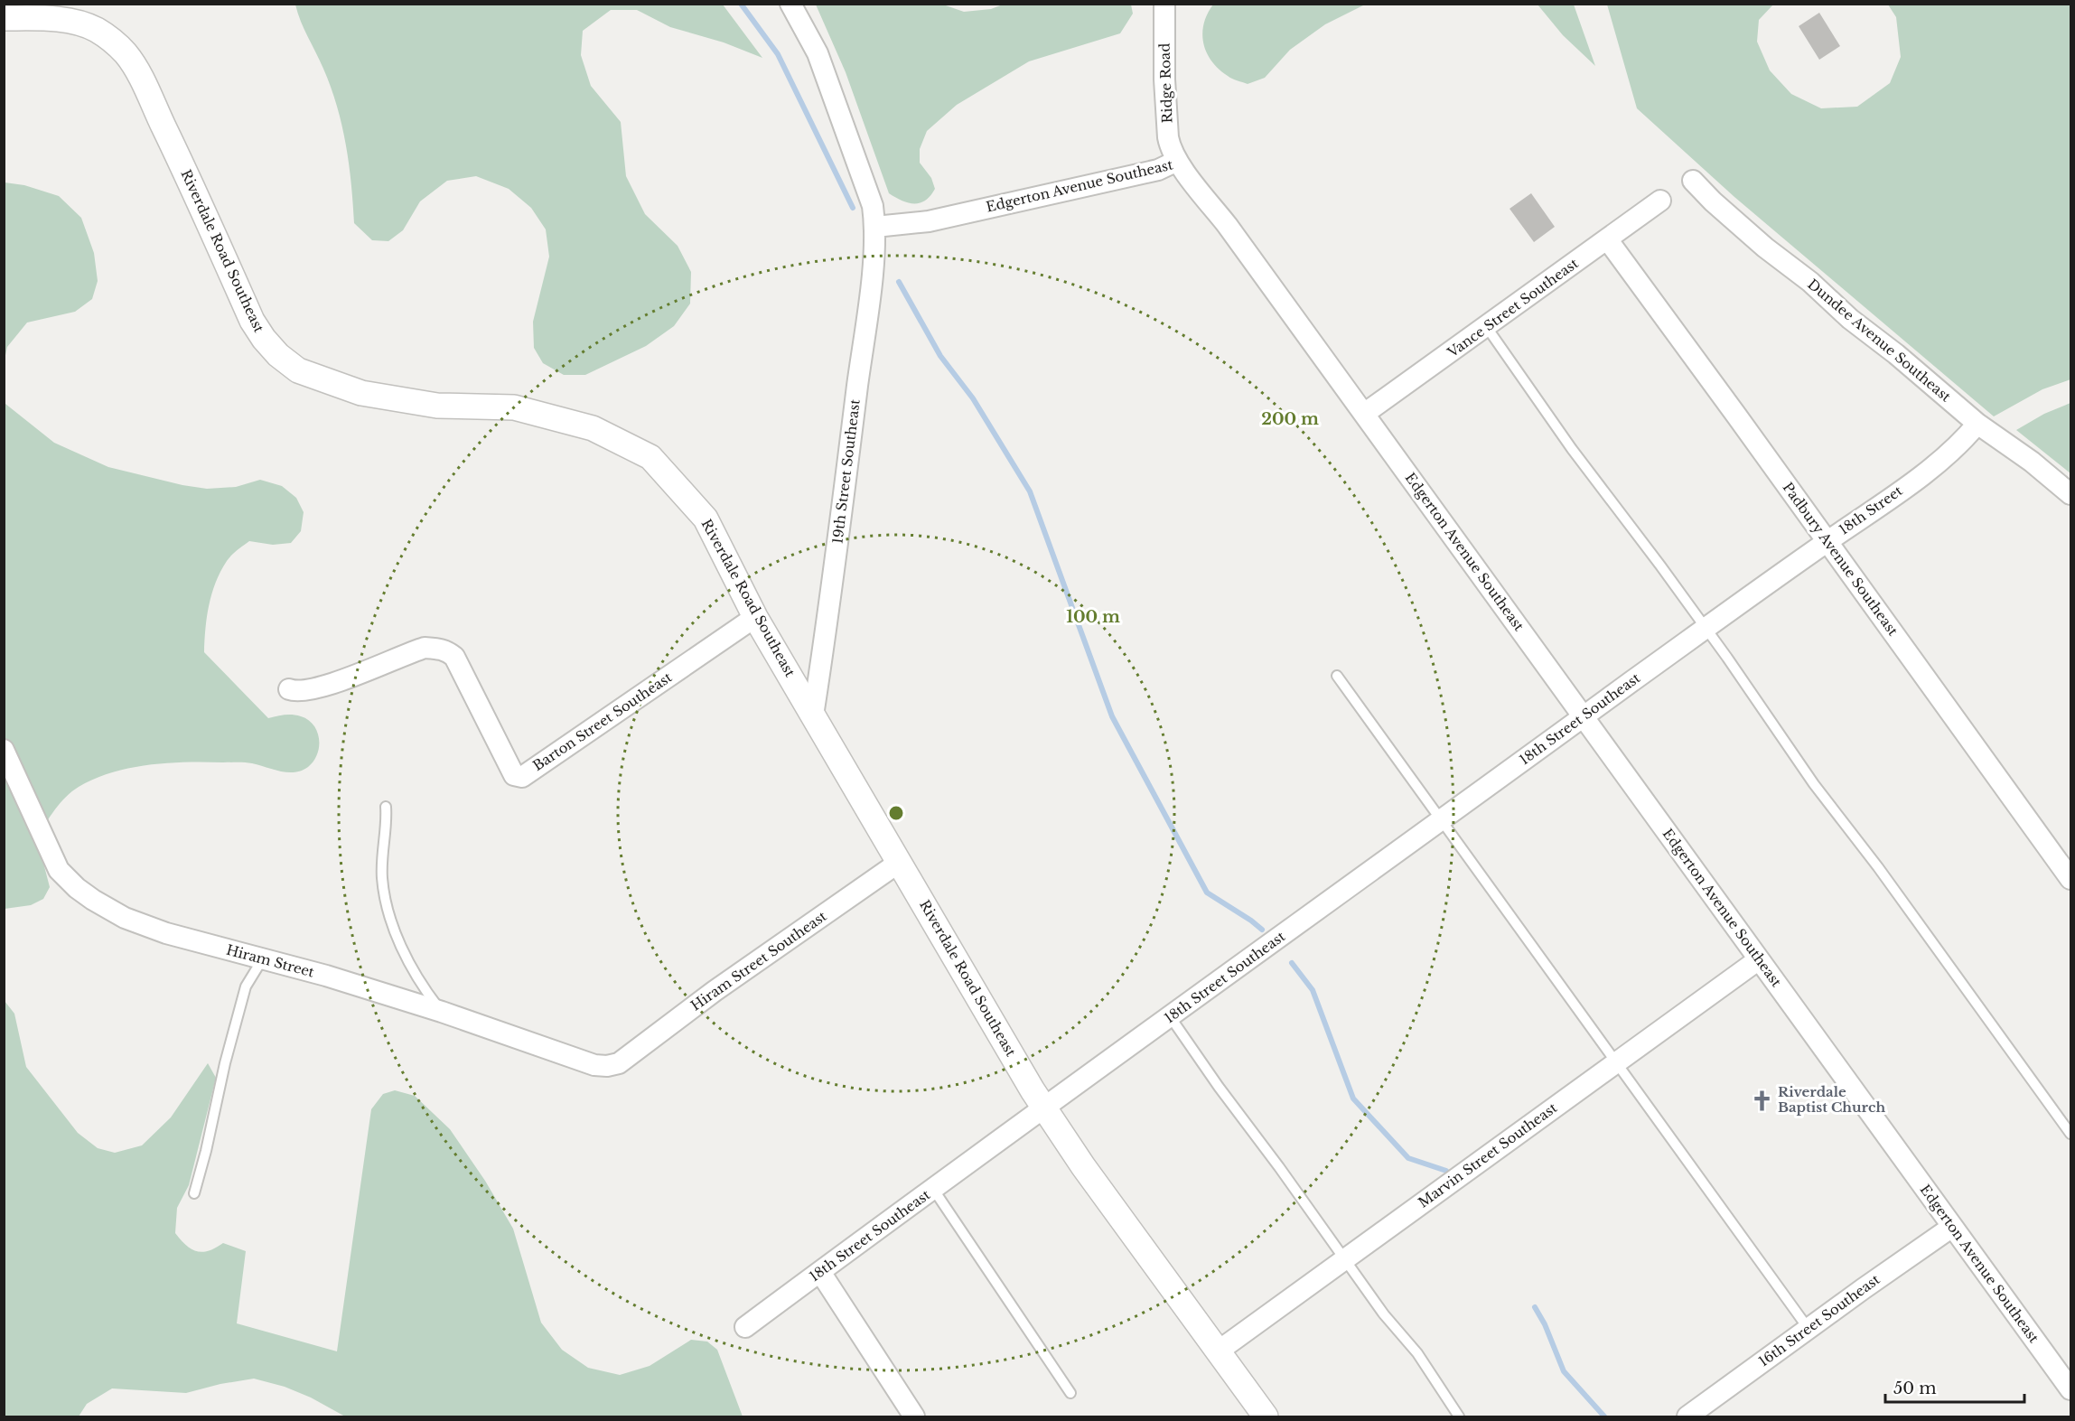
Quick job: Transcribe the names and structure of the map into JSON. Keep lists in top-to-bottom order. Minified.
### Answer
{"streets":{"street":["Ridge Road","Edgerton Avenue Southeast","Riverdale Road Southeast","Vance Street Southeast","Dundee Avenue Southeast","19th Street Southeast","18th Street","Padbury Avenue Southeast","18th Street Southeast","Barton Street Southeast","Hiram Street","Hiram Street Southeast","Marvin Street Southeast","16th Street Southeast"]},"crossings":[["Ridge Road","Edgerton Avenue Southeast"],["Edgerton Avenue Southeast","Vance Street Southeast"],["Edgerton Avenue Southeast","19th Street Southeast"],["Edgerton Avenue Southeast","18th Street Southeast"],["Edgerton Avenue Southeast","Marvin Street Southeast"],["Edgerton Avenue Southeast","16th Street Southeast"],["Riverdale Road Southeast","19th Street Southeast"],["Riverdale Road Southeast","18th Street Southeast"],["Riverdale Road Southeast","Barton Street Southeast"],["Riverdale Road Southeast","Hiram Street Southeast"],["Riverdale Road Southeast","Marvin Street Southeast"],["Vance Street Southeast","Padbury Avenue Southeast"],["Dundee Avenue Southeast","18th Street"],["18th Street","Padbury Avenue Southeast"],["18th Street","18th Street Southeast"],["Hiram Street","Hiram Street Southeast"]],"places":{"church":["Riverdale Baptist Church"]},"scale_bar":"50 m","rings":["200 m","100 m"]}
